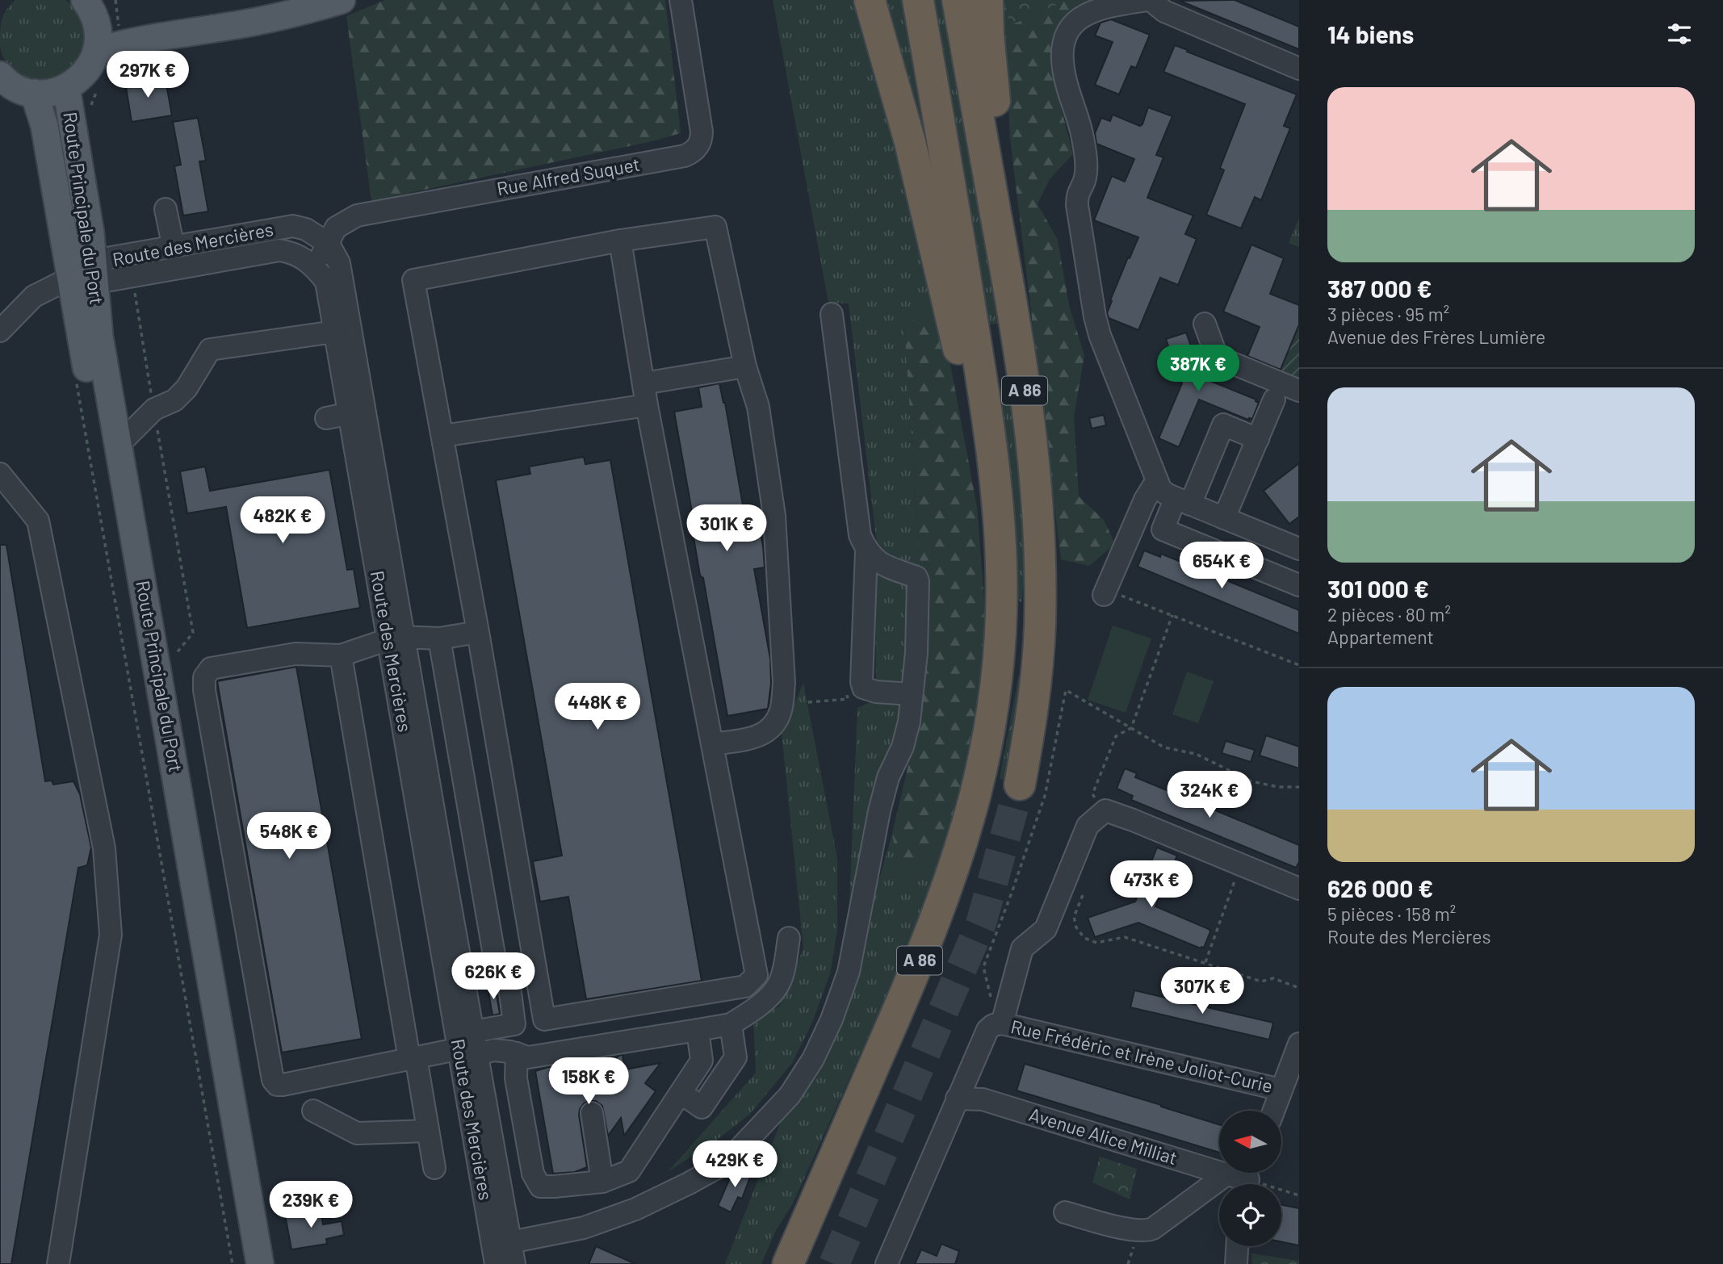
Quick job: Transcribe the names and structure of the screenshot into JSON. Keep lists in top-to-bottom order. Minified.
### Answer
{"streets":{"highway":["A 86"],"main road":["Route Principale du Port"],"street":["Rue Alfred Suquet","Route des Mercières","Rue Frédéric et Irène Joliot-Curie","Avenue Alice Milliat"]},"crossings":[["Rue Alfred Suquet","Route des Mercières"],["Route Principale du Port","Route des Mercières"],["Rue Frédéric et Irène Joliot-Curie","Avenue Alice Milliat"]],"north":"left","page":{"heading":"14 biens","price":["297K €","387K €","482K €","301K €","654K €","448K €","324K €","548K €","473K €","626K €","307K €","158K €","429K €","239K €"],"list":[{"name":"387 000 €","note":"3 pièces · 95 m² · Avenue des Frères Lumière"},{"name":"301 000 €","note":"2 pièces · 80 m² · Appartement"},{"name":"626 000 €","note":"5 pièces · 158 m² · Route des Mercières"}]}}
